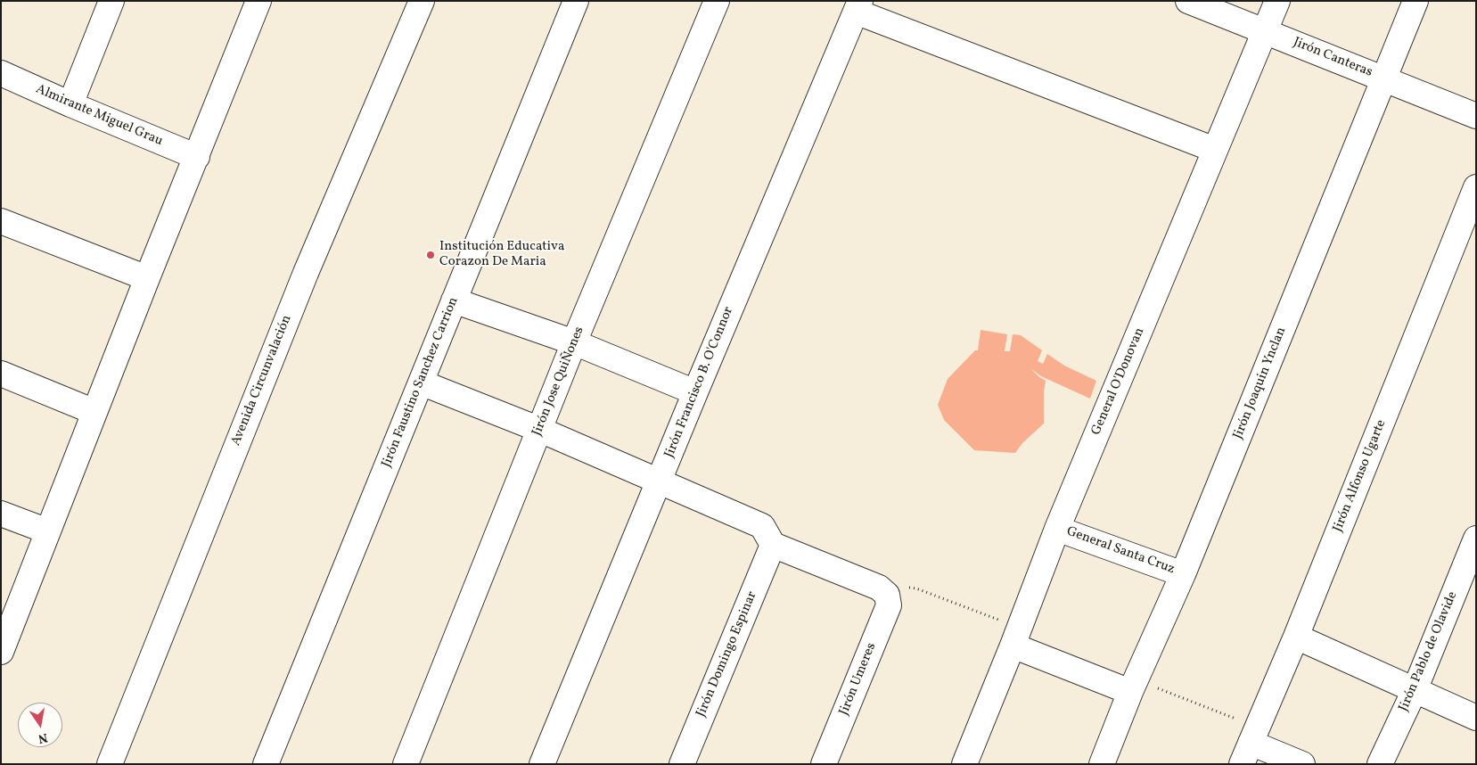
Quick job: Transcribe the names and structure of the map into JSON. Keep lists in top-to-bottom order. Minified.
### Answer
{"streets":{"street":["Jirón Canteras","Almirante Miguel Grau","Avenida Circunvalación","Jirón Jose QuiÑones","General O'Donovan","Jirón Faustino Sanchez Carrion","Jirón Francisco B. O'Connor","Jirón Joaquin Ynclan","Jirón Alfonso Ugarte","General Santa Cruz","Jirón Pablo de Olavide","Jirón Domingo Espinar","Jirón Umeres"]},"crossings":[["Jirón Canteras","General O'Donovan"],["Jirón Canteras","Jirón Joaquin Ynclan"],["General O'Donovan","General Santa Cruz"],["Jirón Joaquin Ynclan","General Santa Cruz"]],"places":["Institución Educativa Corazon De Maria"],"north":"bottom"}
